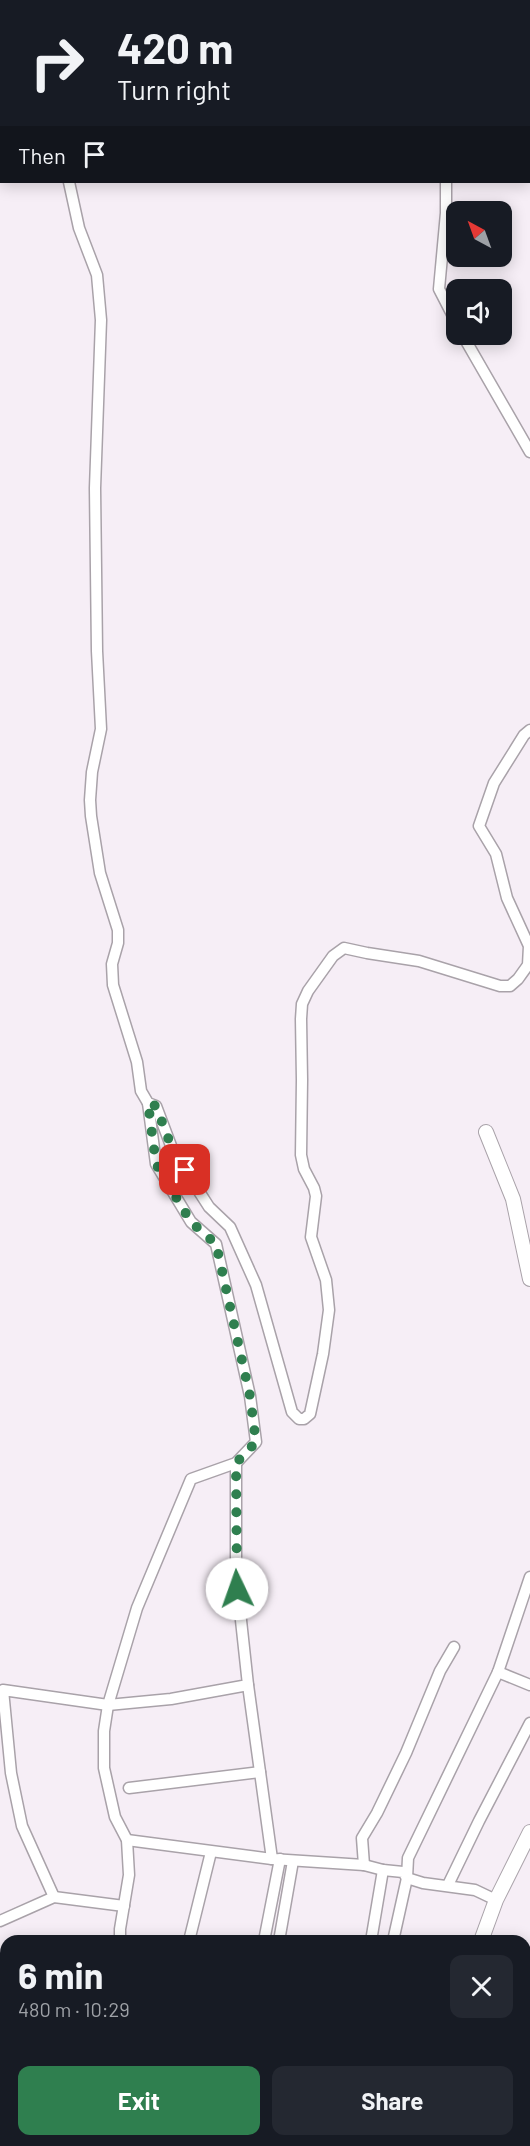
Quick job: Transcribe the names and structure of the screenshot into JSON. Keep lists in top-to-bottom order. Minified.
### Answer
{"north":"top left","page":{"turn":["420 m","Turn right"],"then":"Then","heading":["6 min","480 m · 10:29"],"buttons":["Exit","Share"]}}
